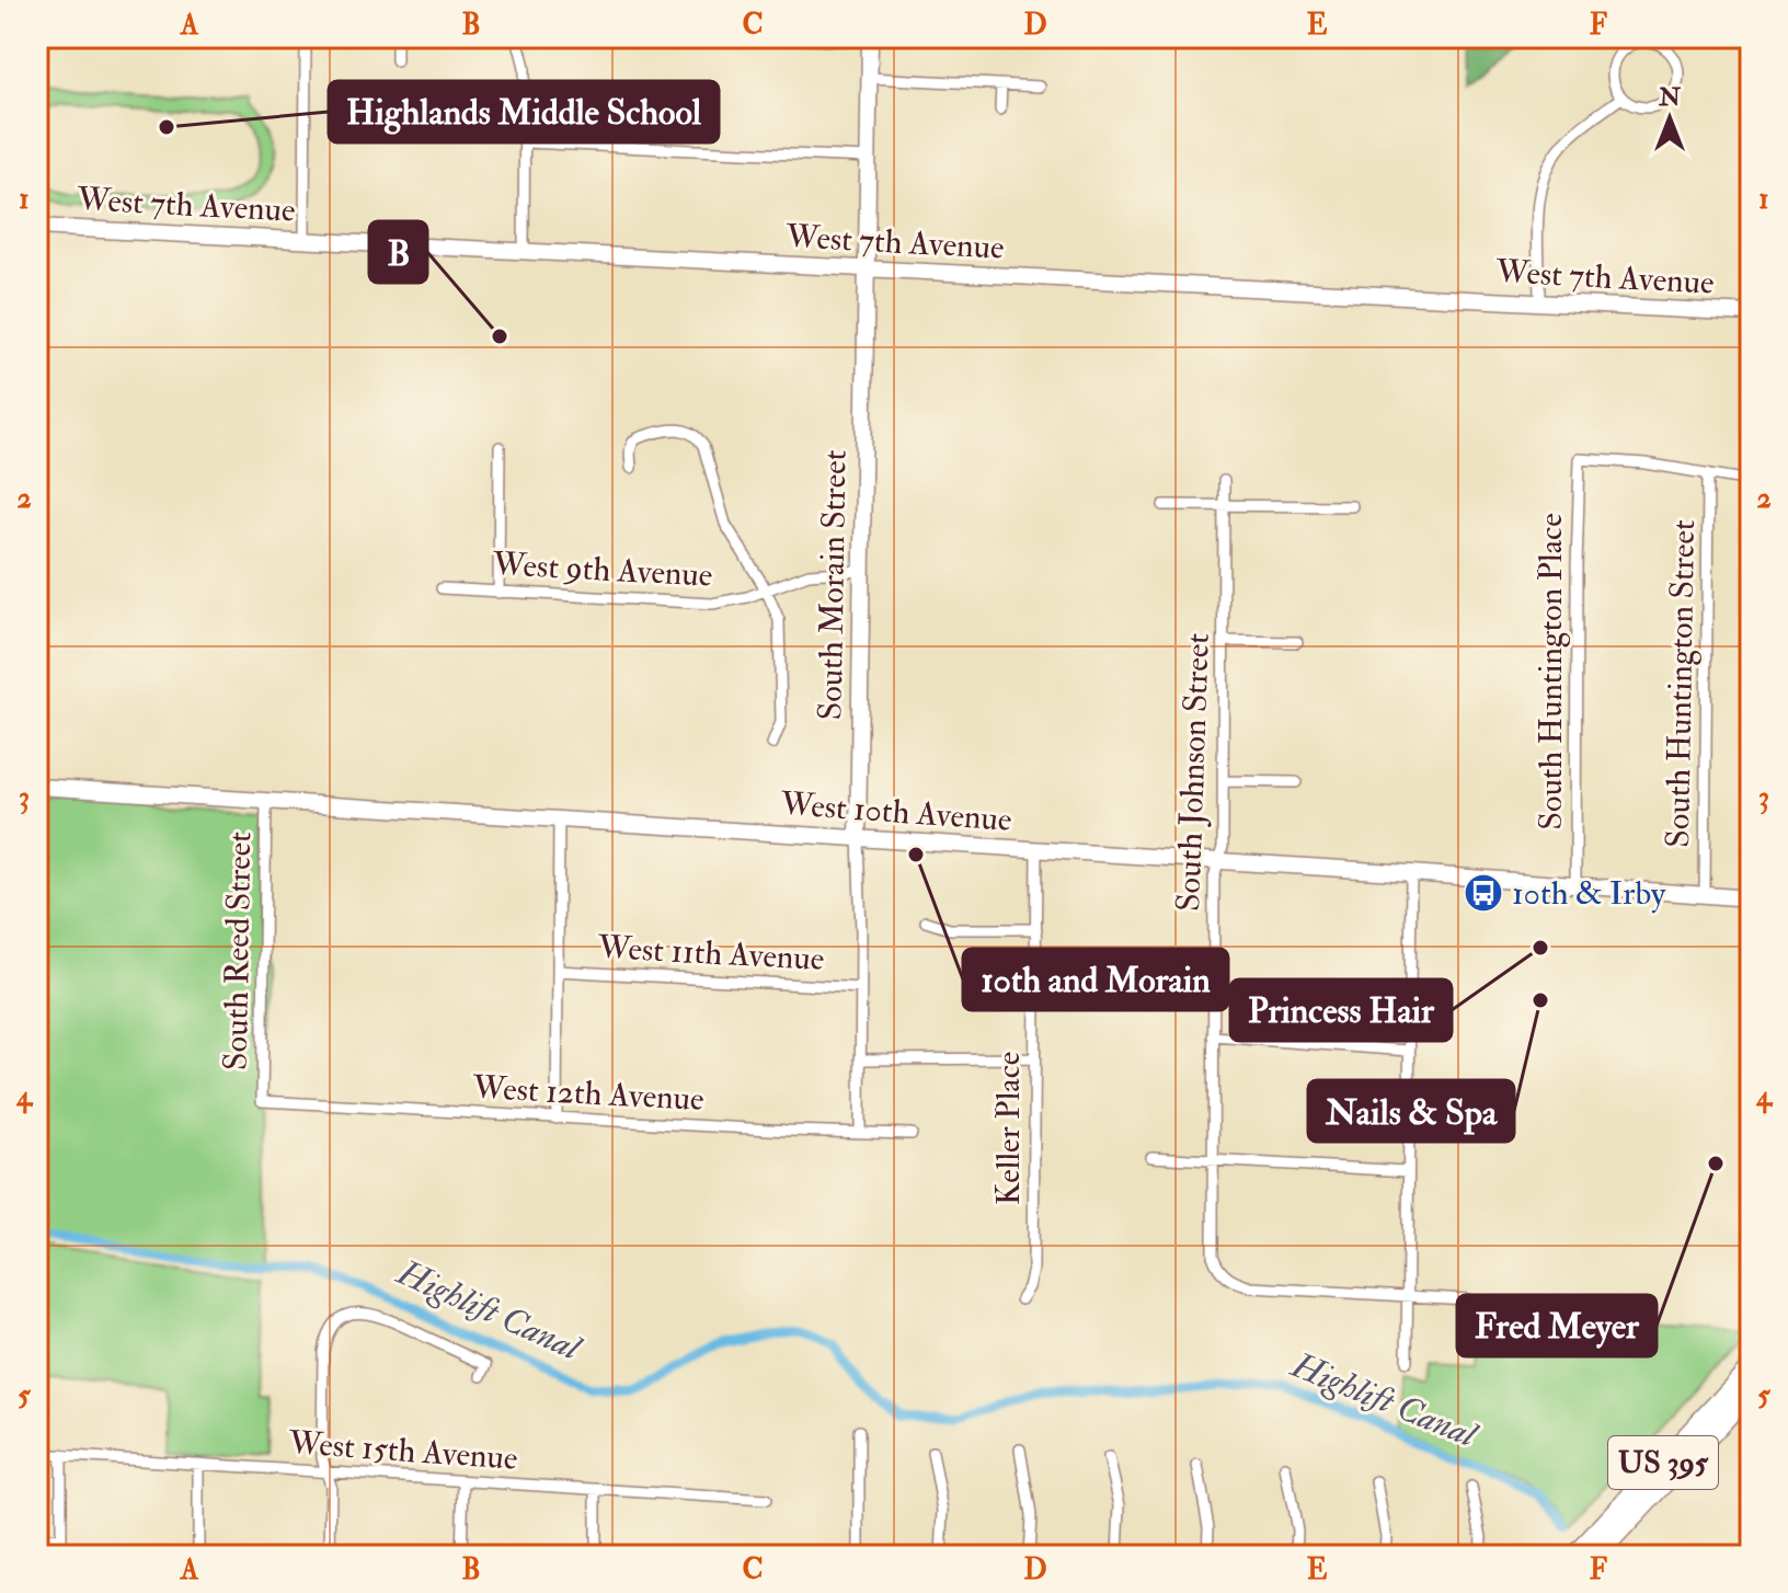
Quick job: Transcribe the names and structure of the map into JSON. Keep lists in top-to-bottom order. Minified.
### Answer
{"streets":{"highway":["US 395"],"street":["West 7th Avenue","West 9th Avenue","South Morain Street","South Huntington Place","South Huntington Street","South Johnson Street","West 10th Avenue","South Reed Street","West 11th Avenue","West 12th Avenue","Keller Place","West 15th Avenue"]},"crossings":[["West 7th Avenue","South Morain Street"],["West 9th Avenue","South Morain Street"],["South Morain Street","West 10th Avenue"],["South Morain Street","West 11th Avenue"],["South Morain Street","West 12th Avenue"],["South Huntington Place","South Huntington Street"],["South Huntington Place","West 10th Avenue"],["South Huntington Street","West 10th Avenue"],["South Johnson Street","West 10th Avenue"],["West 10th Avenue","South Reed Street"],["West 10th Avenue","Keller Place"],["South Reed Street","West 12th Avenue"]],"water":["Highlift Canal"],"places":{"other":["Highlands Middle School","B","10th and Morain","Princess Hair","Nails & Spa","Fred Meyer"],"bus stop":["10th & Irby"]},"north":"top","grid":{"columns":["A","B","C","D","E","F"],"rows":["1","2","3","4","5"]}}
